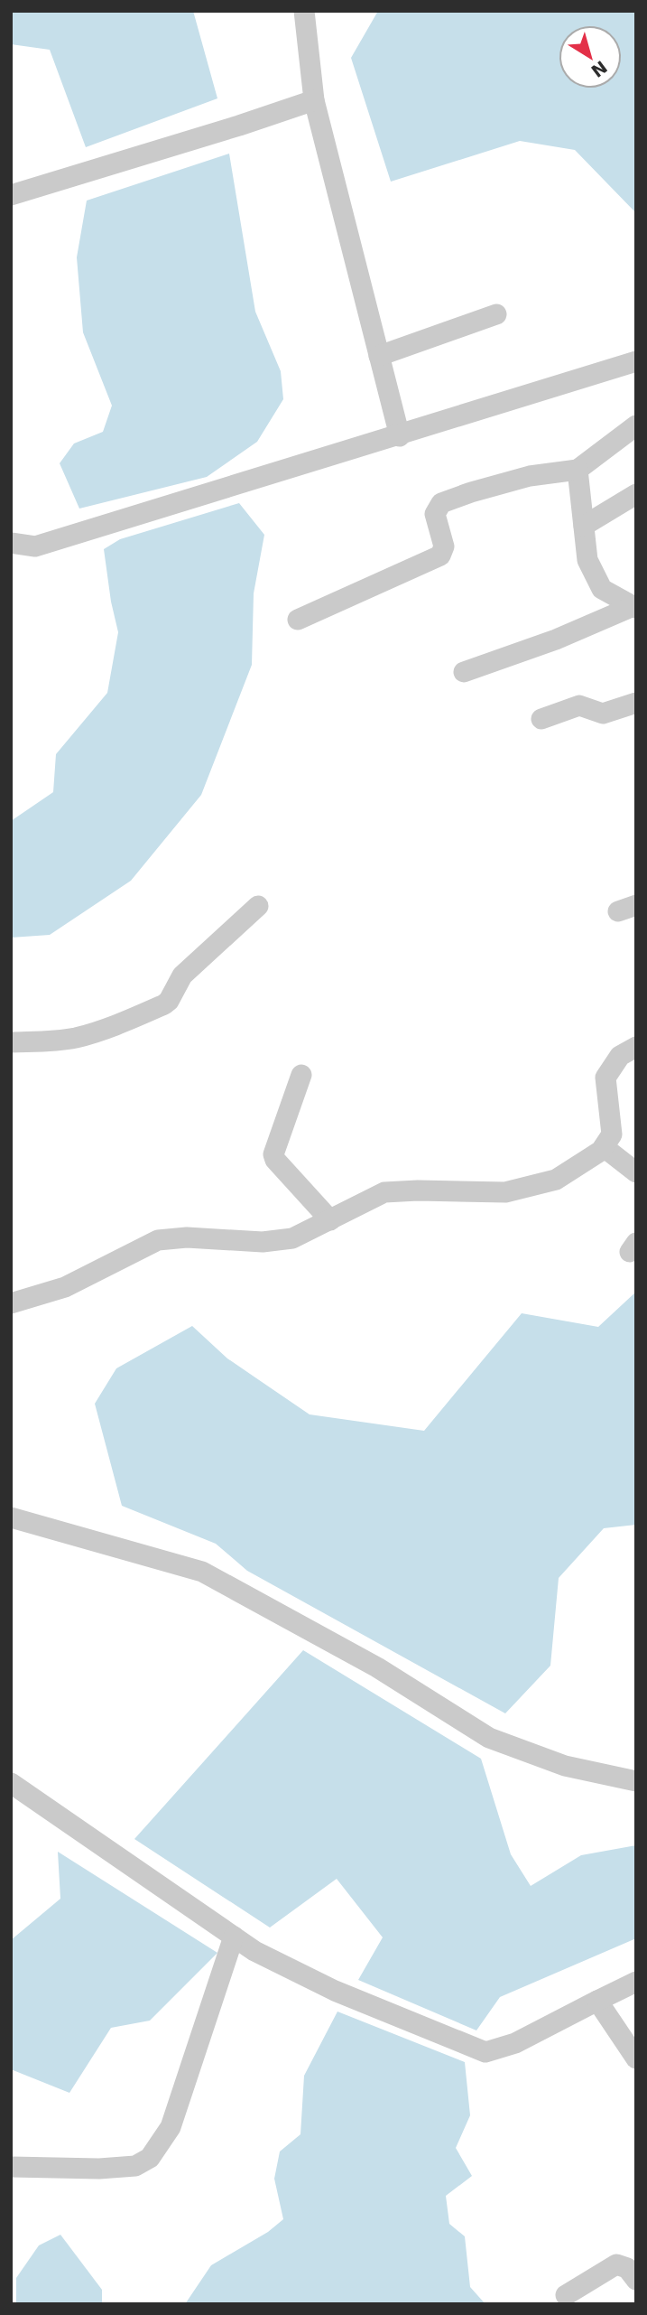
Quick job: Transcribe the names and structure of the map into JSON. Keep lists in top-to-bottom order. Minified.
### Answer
{"north":"bottom right"}
